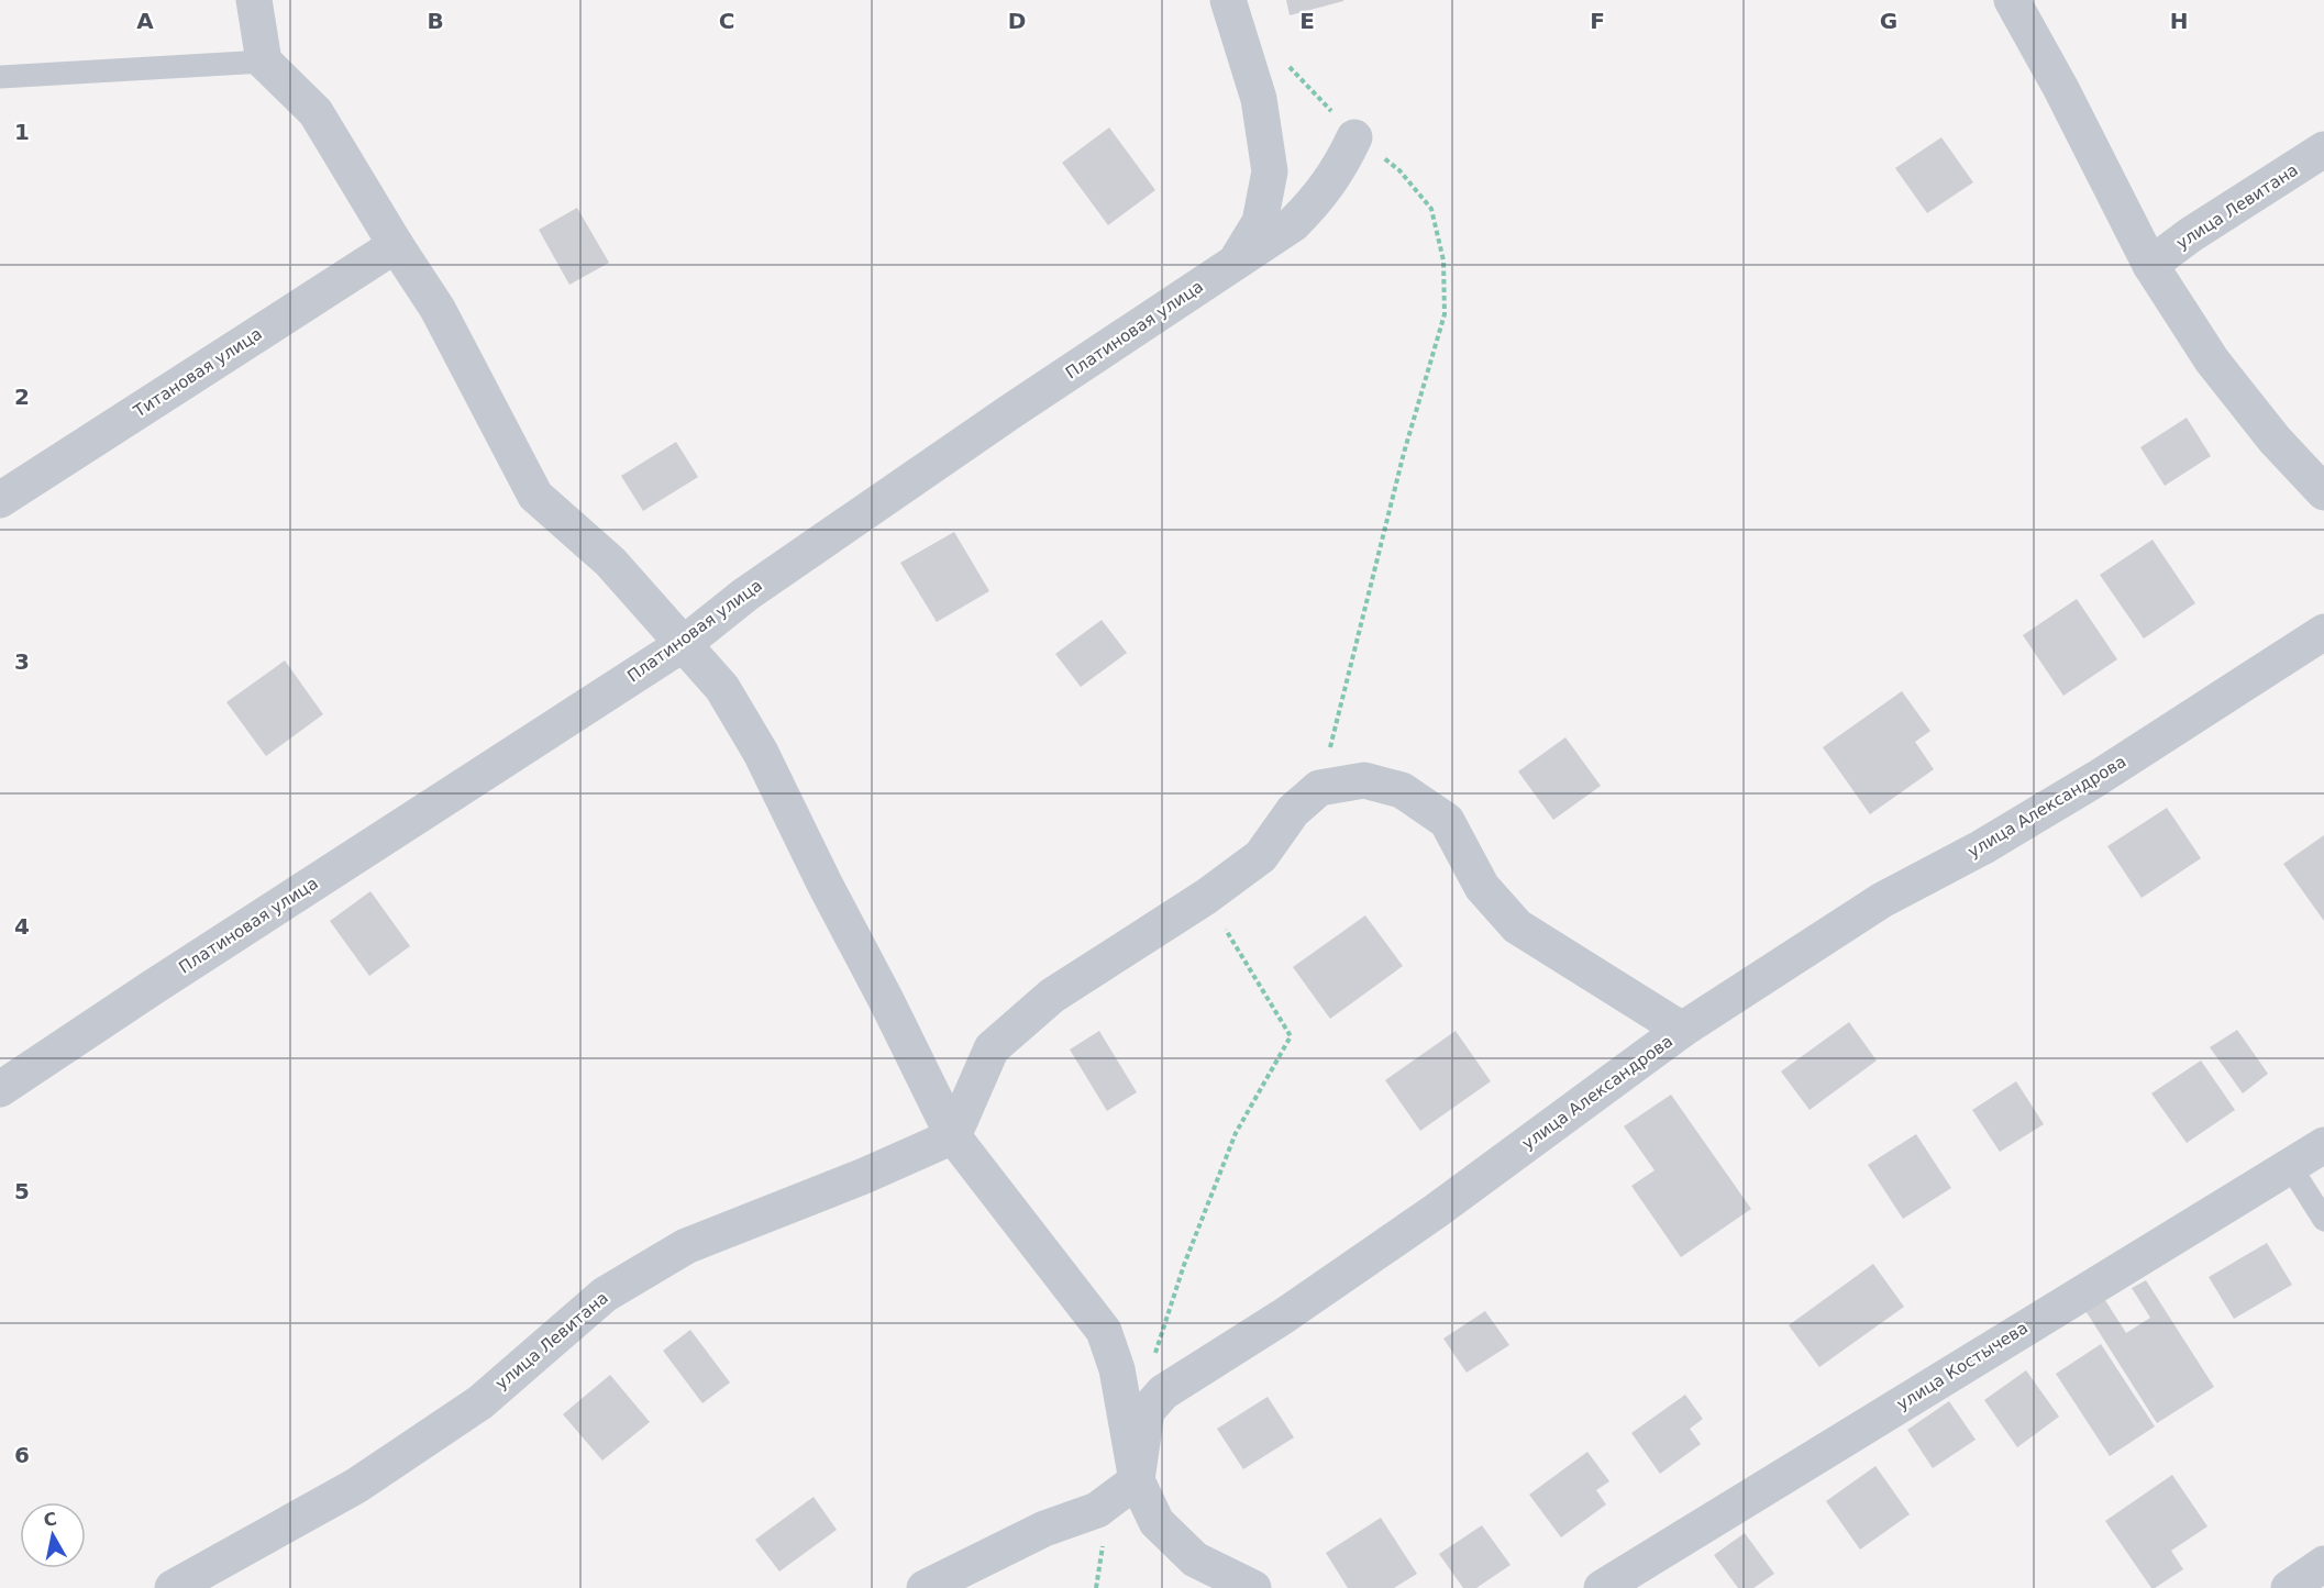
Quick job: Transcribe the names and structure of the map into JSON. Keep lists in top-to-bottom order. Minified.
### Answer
{"streets":{"street":["улица Левитана","Платиновая улица","Титановая улица","улица Александрова","улица Костычева"]},"north":"top","grid":{"columns":["A","B","C","D","E","F","G","H"],"rows":["1","2","3","4","5","6"]}}
